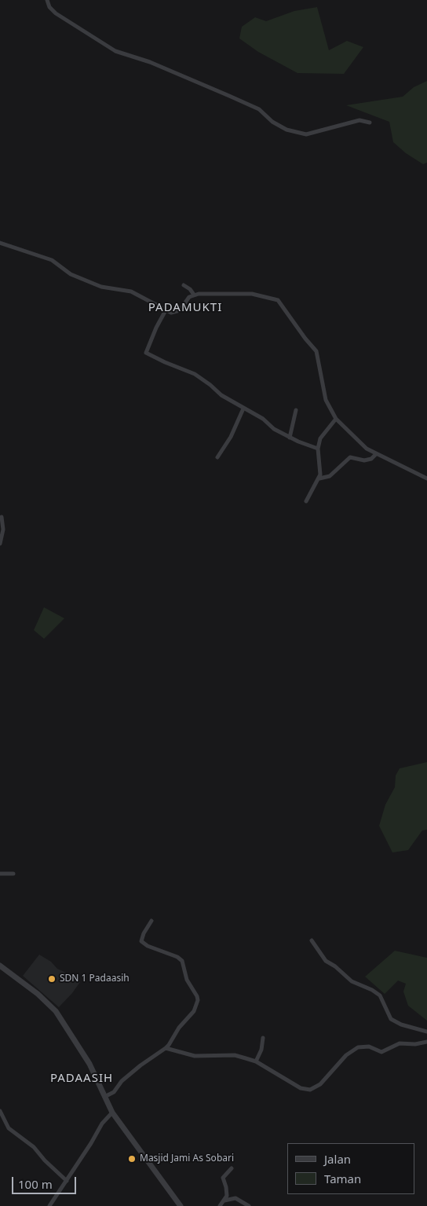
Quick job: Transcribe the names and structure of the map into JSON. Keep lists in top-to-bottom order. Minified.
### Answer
{"districts":["PADAMUKTI","PADAASIH"],"places":["SDN 1 Padaasih","Masjid Jami As Sobari"],"legend":["Jalan","Taman"],"scale_bar":"100 m"}
